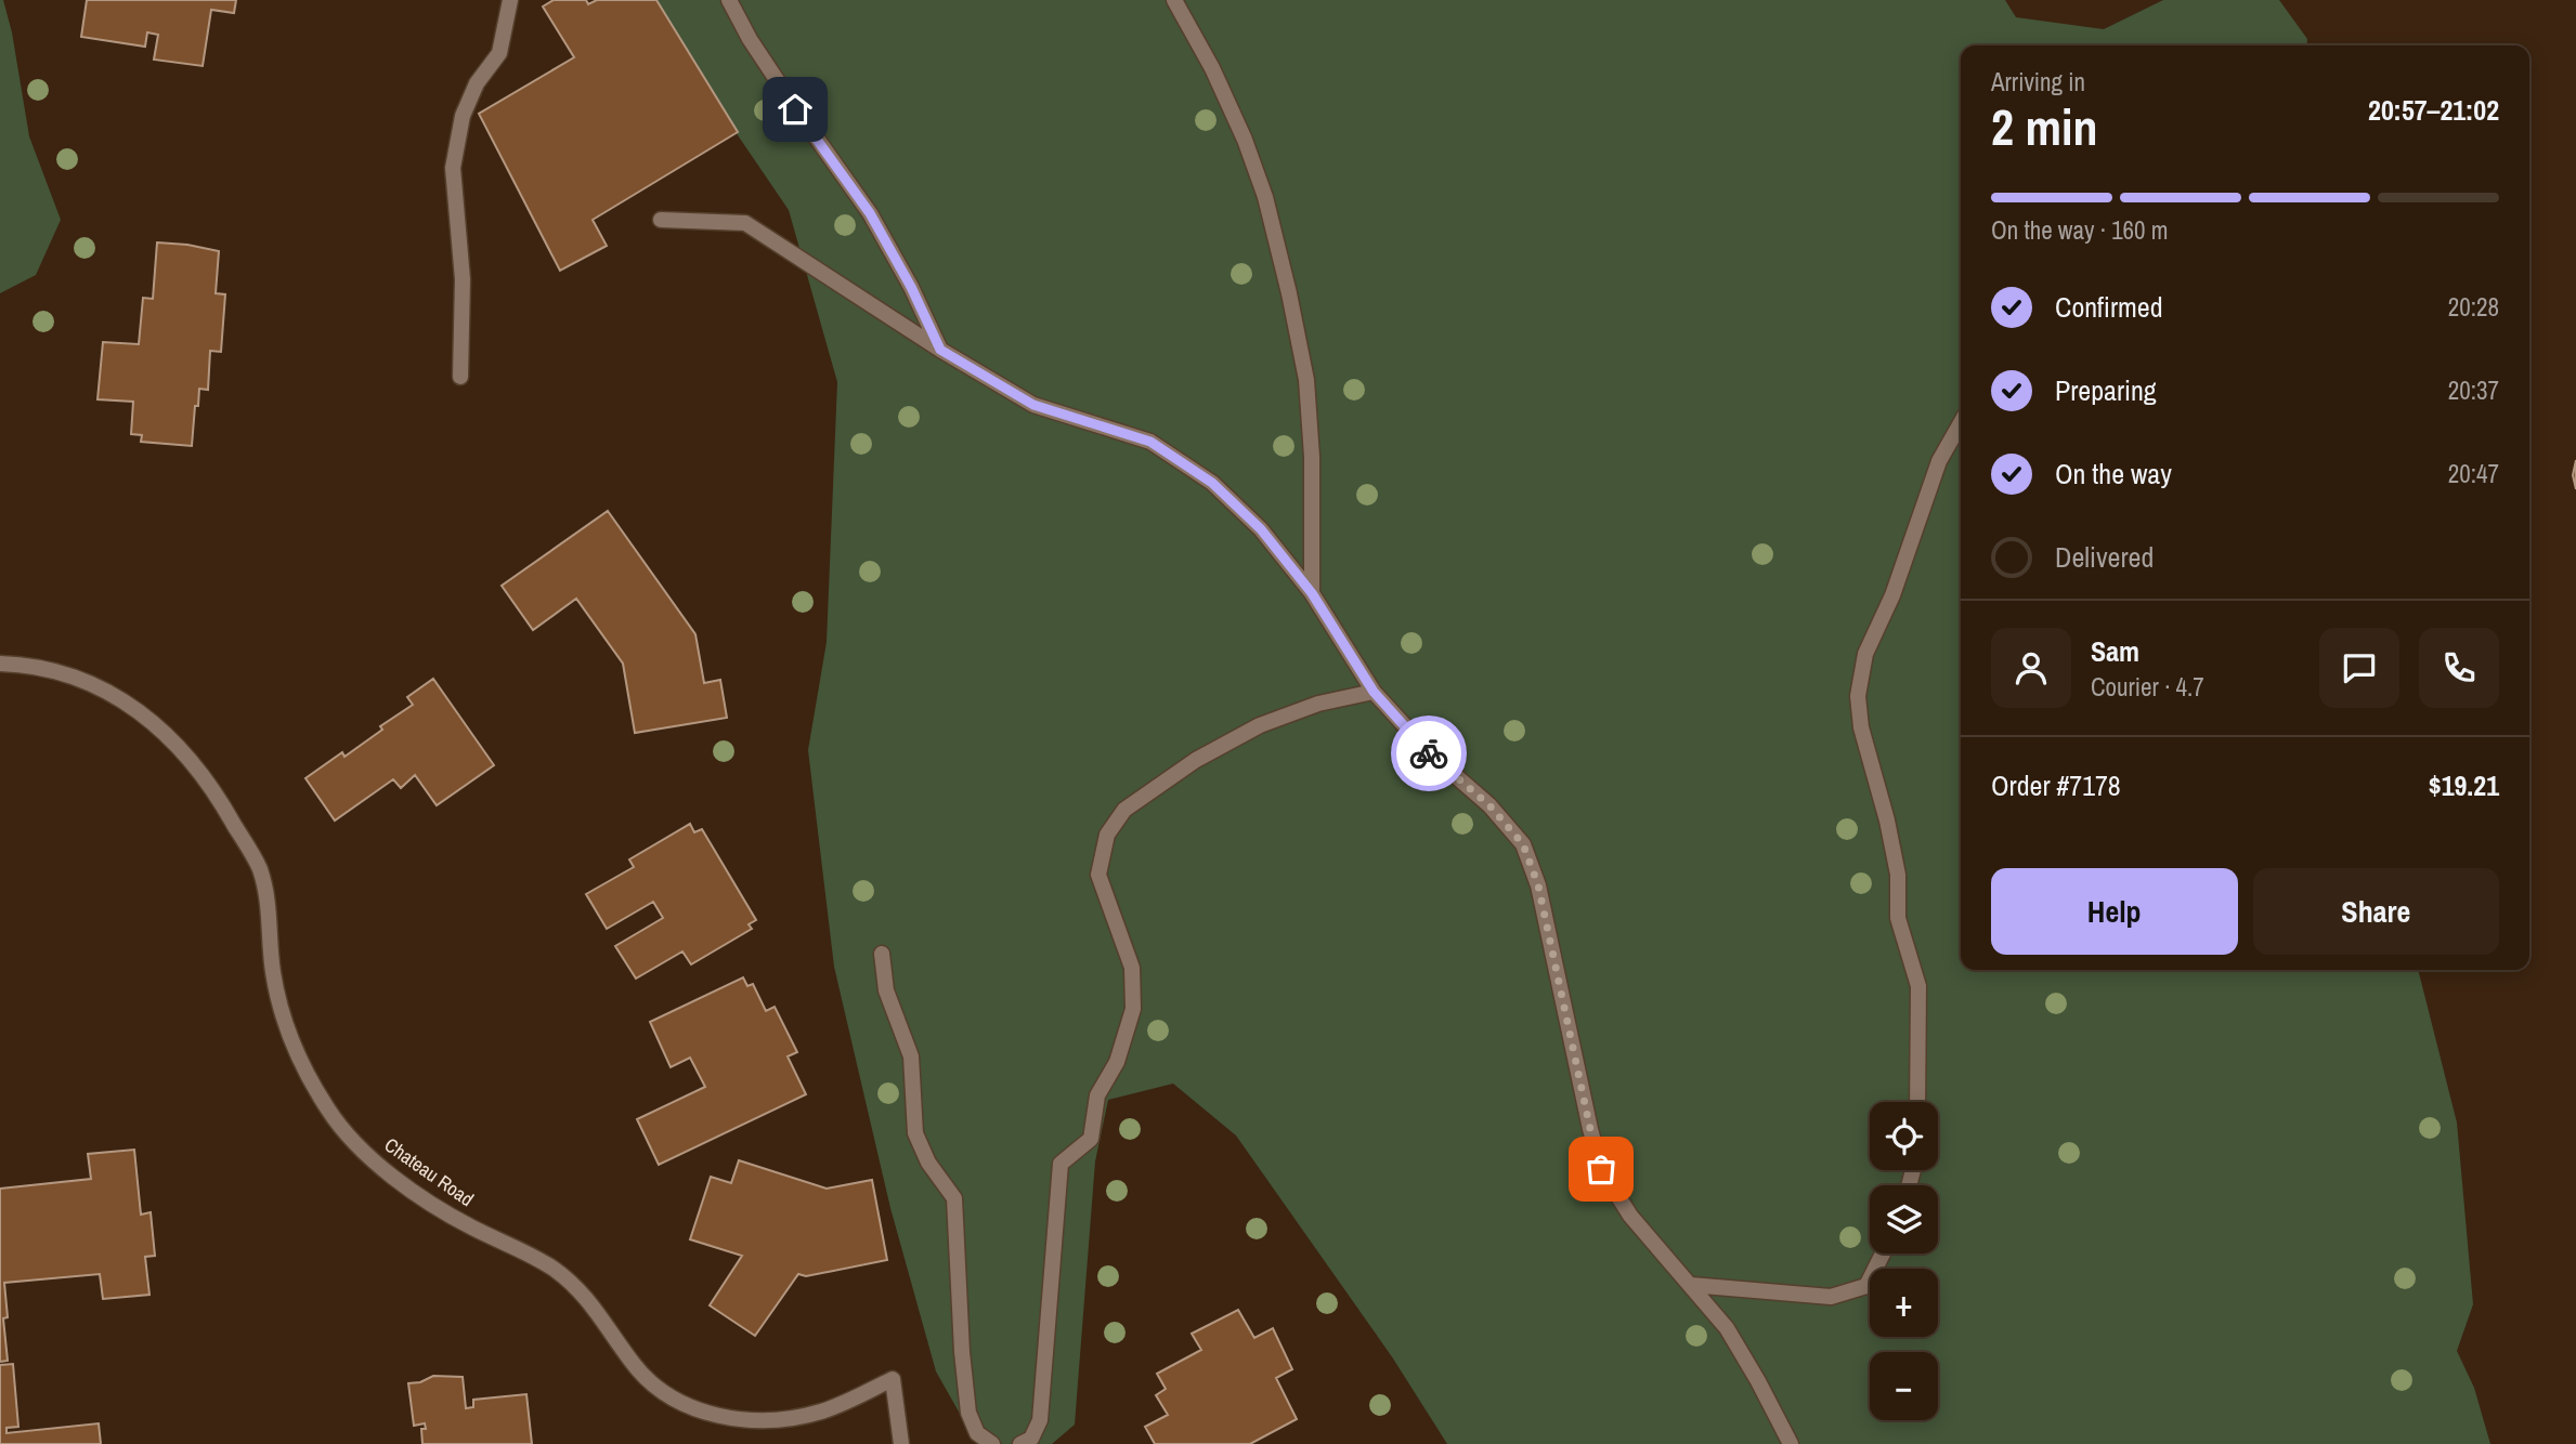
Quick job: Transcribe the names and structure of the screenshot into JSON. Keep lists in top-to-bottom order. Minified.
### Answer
{"streets":{"street":["Chateau Road"]},"page":{"heading":["2 min","Arriving in","20:57–21:02"],"panel":["Sam","Courier · 4.7","Order #7178","$19.21"],"bar":"On the way · 160 m","list":[["Confirmed","20:28"],["Preparing","20:37"],["On the way","20:47"],"Delivered"],"buttons":["Help","Share"],"map_buttons":["+","−"]}}
